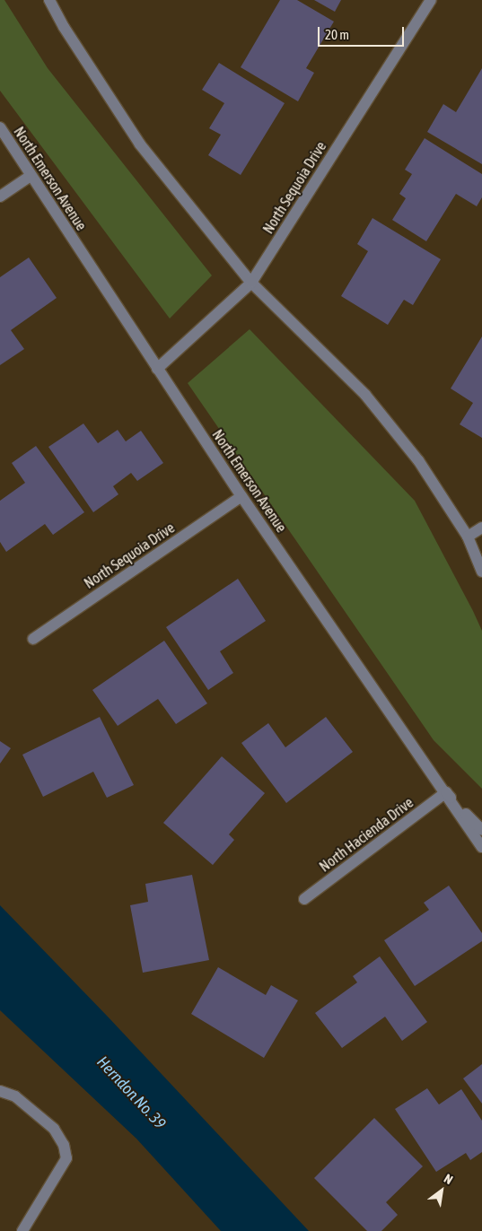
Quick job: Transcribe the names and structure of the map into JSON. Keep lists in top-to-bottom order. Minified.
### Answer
{"streets":{"street":["North Emerson Avenue","North Sequoia Drive","North Hacienda Drive"]},"crossings":[["North Emerson Avenue","North Sequoia Drive"],["North Emerson Avenue","North Hacienda Drive"]],"water":["Herndon No. 39"],"scale_bar":"20 m","north":"top right"}
